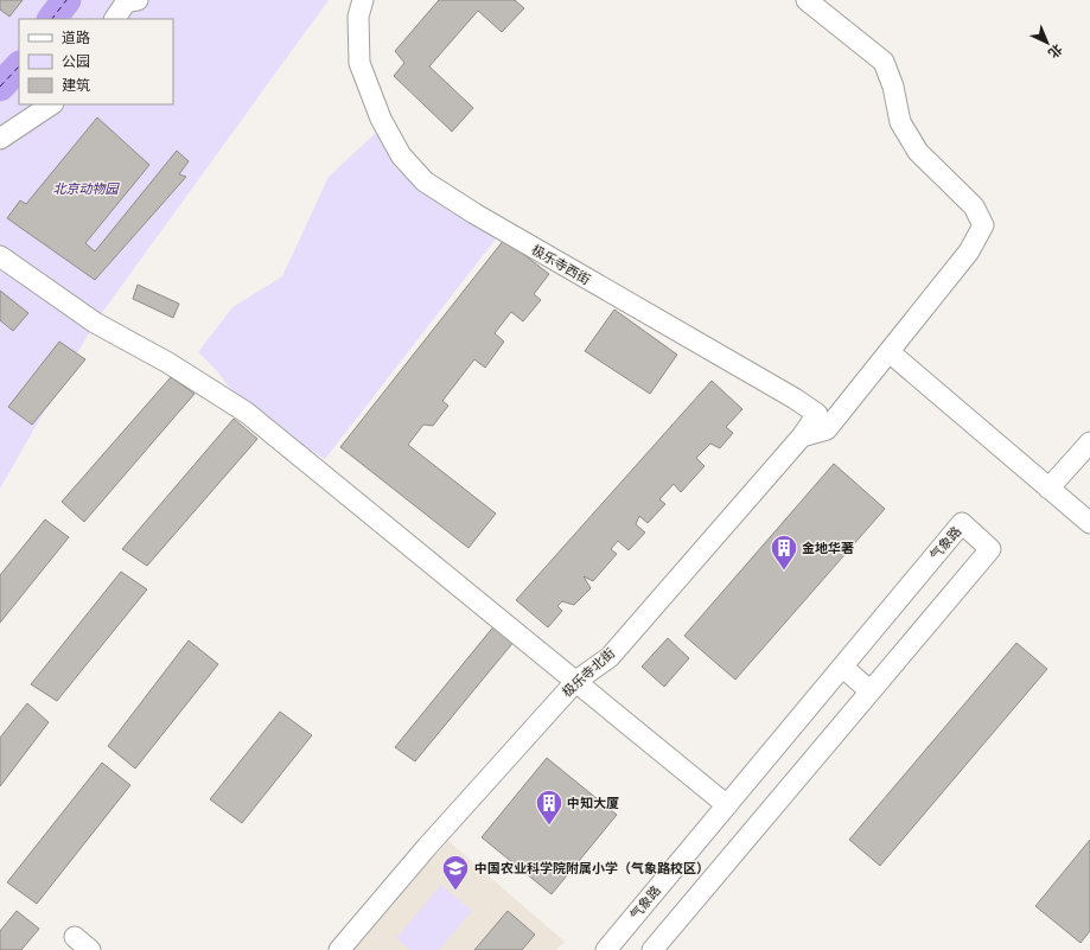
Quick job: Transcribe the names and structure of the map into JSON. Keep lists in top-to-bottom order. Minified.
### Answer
{"streets":{"street":["极乐寺西街","气象路","极乐寺北街"]},"crossings":[["极乐寺西街","极乐寺北街"]],"parks":["北京动物园"],"places":{"building":["金地华著","中知大厦"],"school or university":["中国农业科学院附属小学（气象路校区）"]},"legend":["道路","公园","建筑"],"north":"bottom right"}
